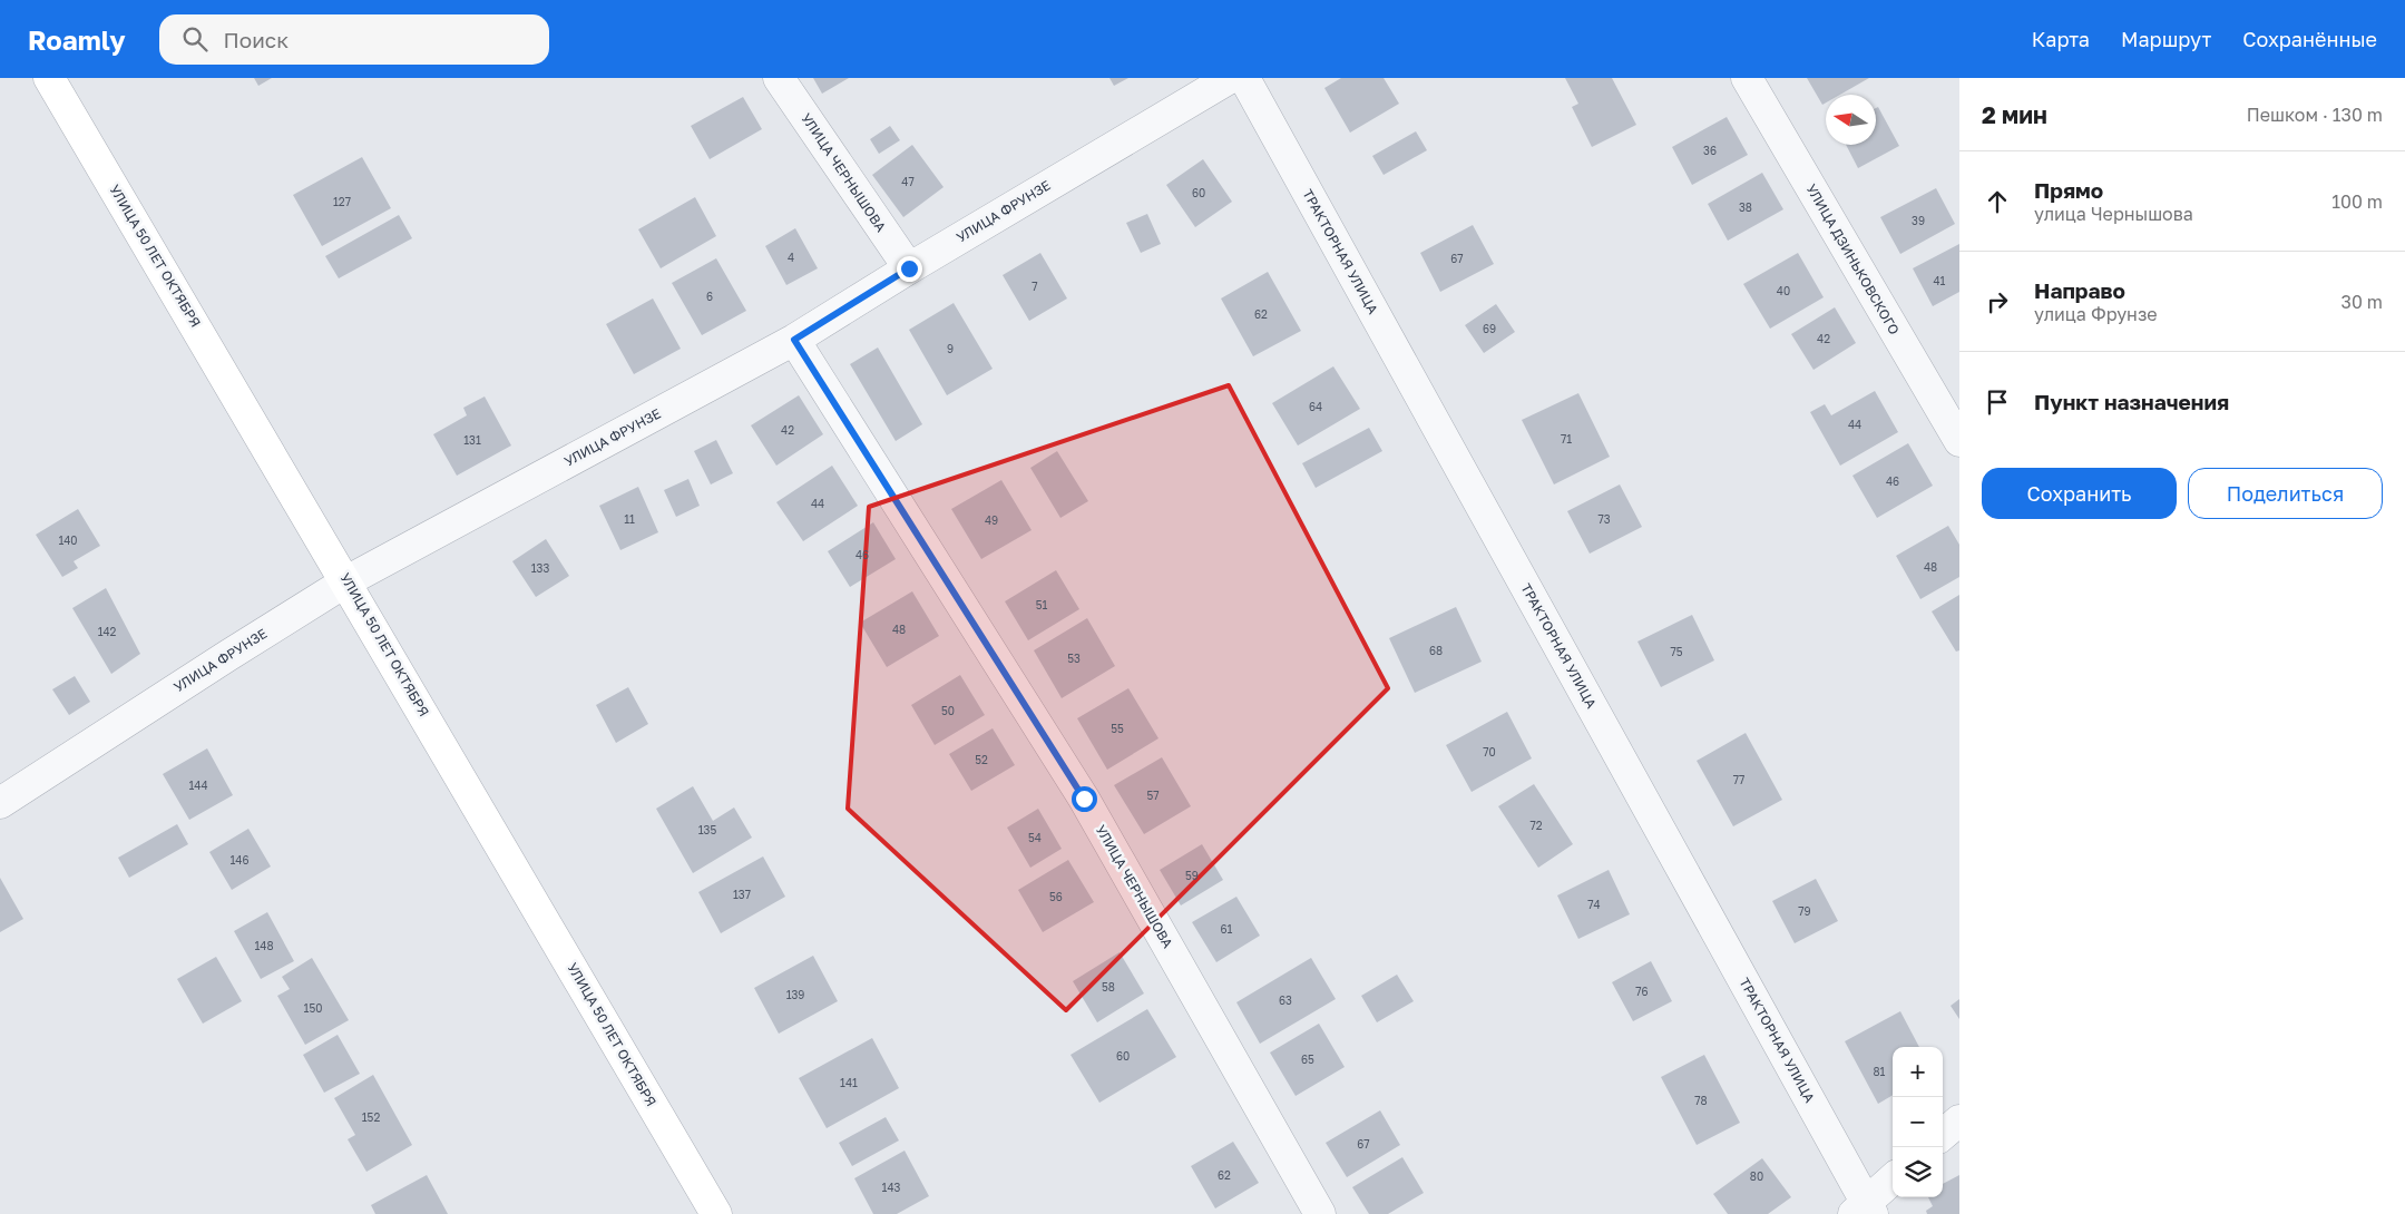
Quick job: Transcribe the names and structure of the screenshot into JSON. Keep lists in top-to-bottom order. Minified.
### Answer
{"streets":{"main road":["УЛИЦА 50 ЛЕТ ОКТЯБРЯ"],"street":["УЛИЦА ЧЕРНЫШОВА","УЛИЦА ФРУНЗЕ","ТРАКТОРНАЯ УЛИЦА","УЛИЦА ДЗИНЬКОВСКОГО"]},"crossings":[["УЛИЦА ЧЕРНЫШОВА","УЛИЦА ФРУНЗЕ"],["УЛИЦА ФРУНЗЕ","УЛИЦА 50 ЛЕТ ОКТЯБРЯ"]],"house_numbers":["36","47","60","127","38","39","4","67","41","7","40","6","62","69","42","9","64","44","42","71","131","46","44","11","73","49","140","46","48","133","51","48","142","68","75","53","50","55","70","52","77","144","57","72","135","54","146","59","137","56","74","79","61","148","58","76","139","63","150","60","65","81","141","78","152","67","62","80","143"],"north":"left","page":{"header":"Roamly","search":"Поиск","nav":["Карта","Маршрут","Сохранённые"],"heading":["2 мин","Пешком · 130 m"],"list":[["Прямо","улица Чернышова","100 m"],["Направо","улица Фрунзе","30 m"],"Пункт назначения"],"buttons":["Сохранить","Поделиться"],"map_buttons":["+","−"]}}
